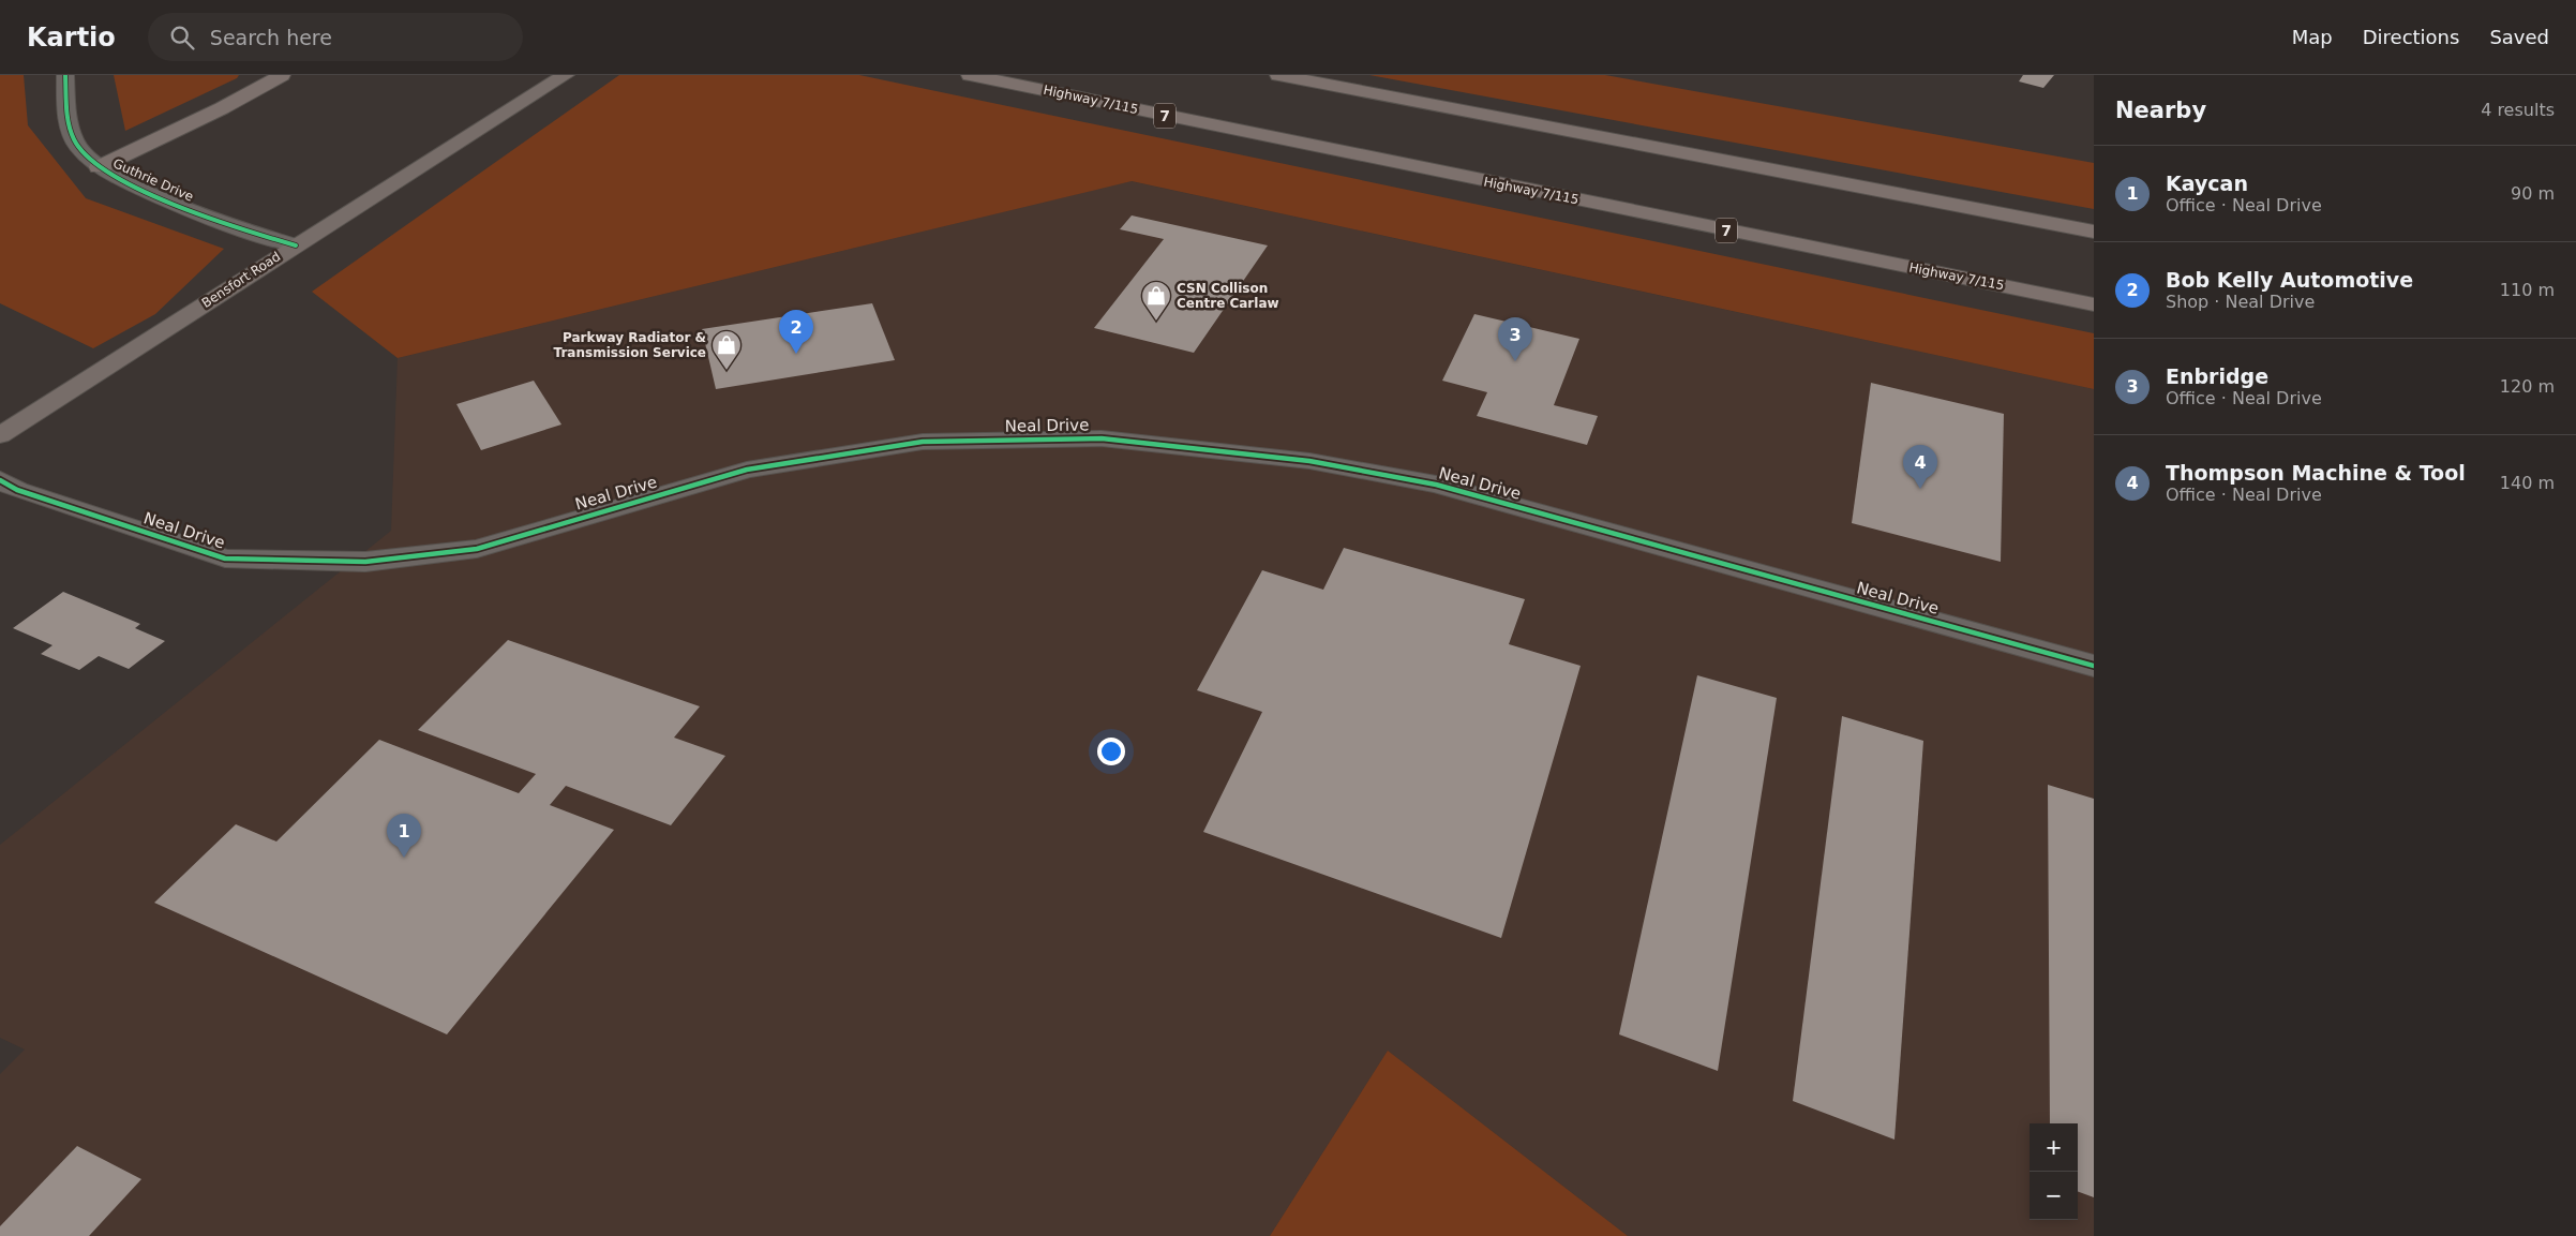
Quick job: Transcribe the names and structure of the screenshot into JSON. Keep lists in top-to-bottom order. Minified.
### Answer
{"streets":{"highway":["Highway 7/115","7"],"main road":["Bensfort Road"],"street":["Guthrie Drive","Neal Drive"]},"crossings":[["Guthrie Drive","Bensfort Road"]],"places":{"shop":["CSN Collison Centre Carlaw","Parkway Radiator & Transmission Service"]},"page":{"header":"Kartio","search":"Search here","nav":["Map","Directions","Saved"],"heading":["Nearby","4 results"],"list":[{"mark":"1","name":"Kaycan","note":"Office · Neal Drive","value":"90 m"},{"mark":"2","name":"Bob Kelly Automotive","note":"Shop · Neal Drive","value":"110 m"},{"mark":"3","name":"Enbridge","note":"Office · Neal Drive","value":"120 m"},{"mark":"4","name":"Thompson Machine & Tool","note":"Office · Neal Drive","value":"140 m"}],"pins":["2","3","4","1"],"map_buttons":["+","−"]}}
